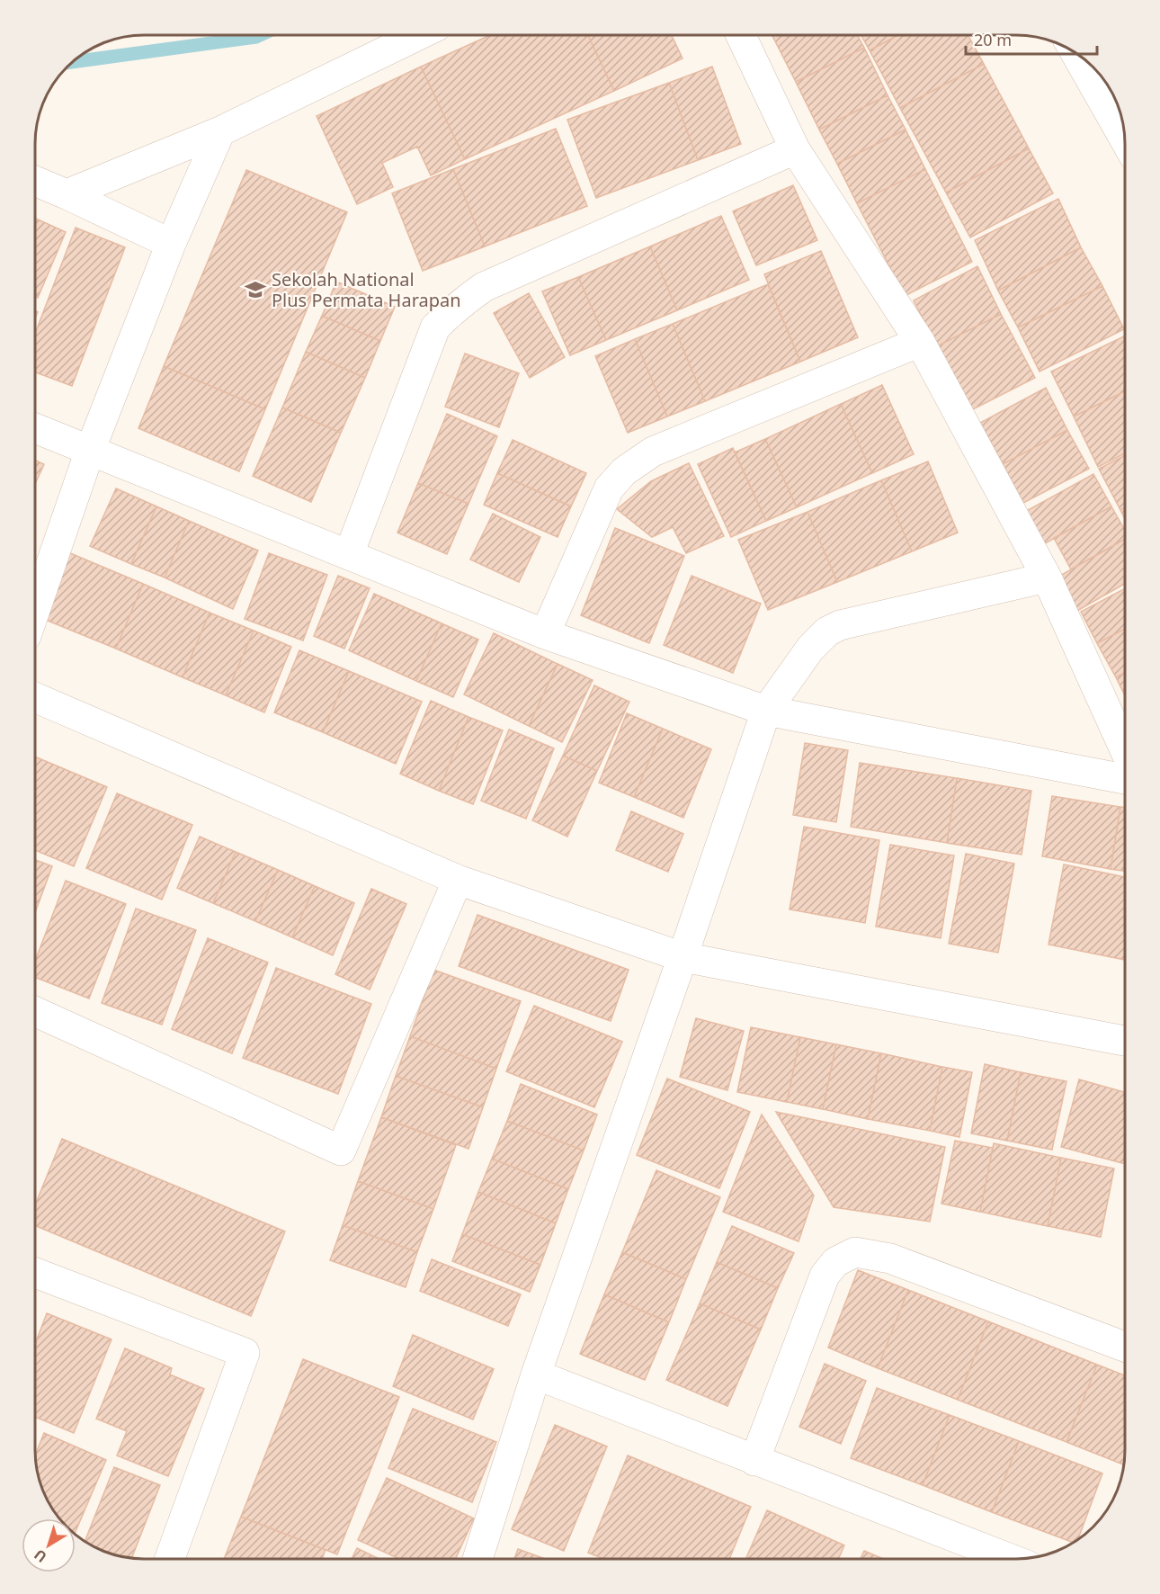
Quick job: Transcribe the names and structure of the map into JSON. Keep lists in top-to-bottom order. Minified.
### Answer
{"places":{"school or university":["Sekolah National Plus Permata Harapan"]},"scale_bar":"20 m","north":"bottom left"}
